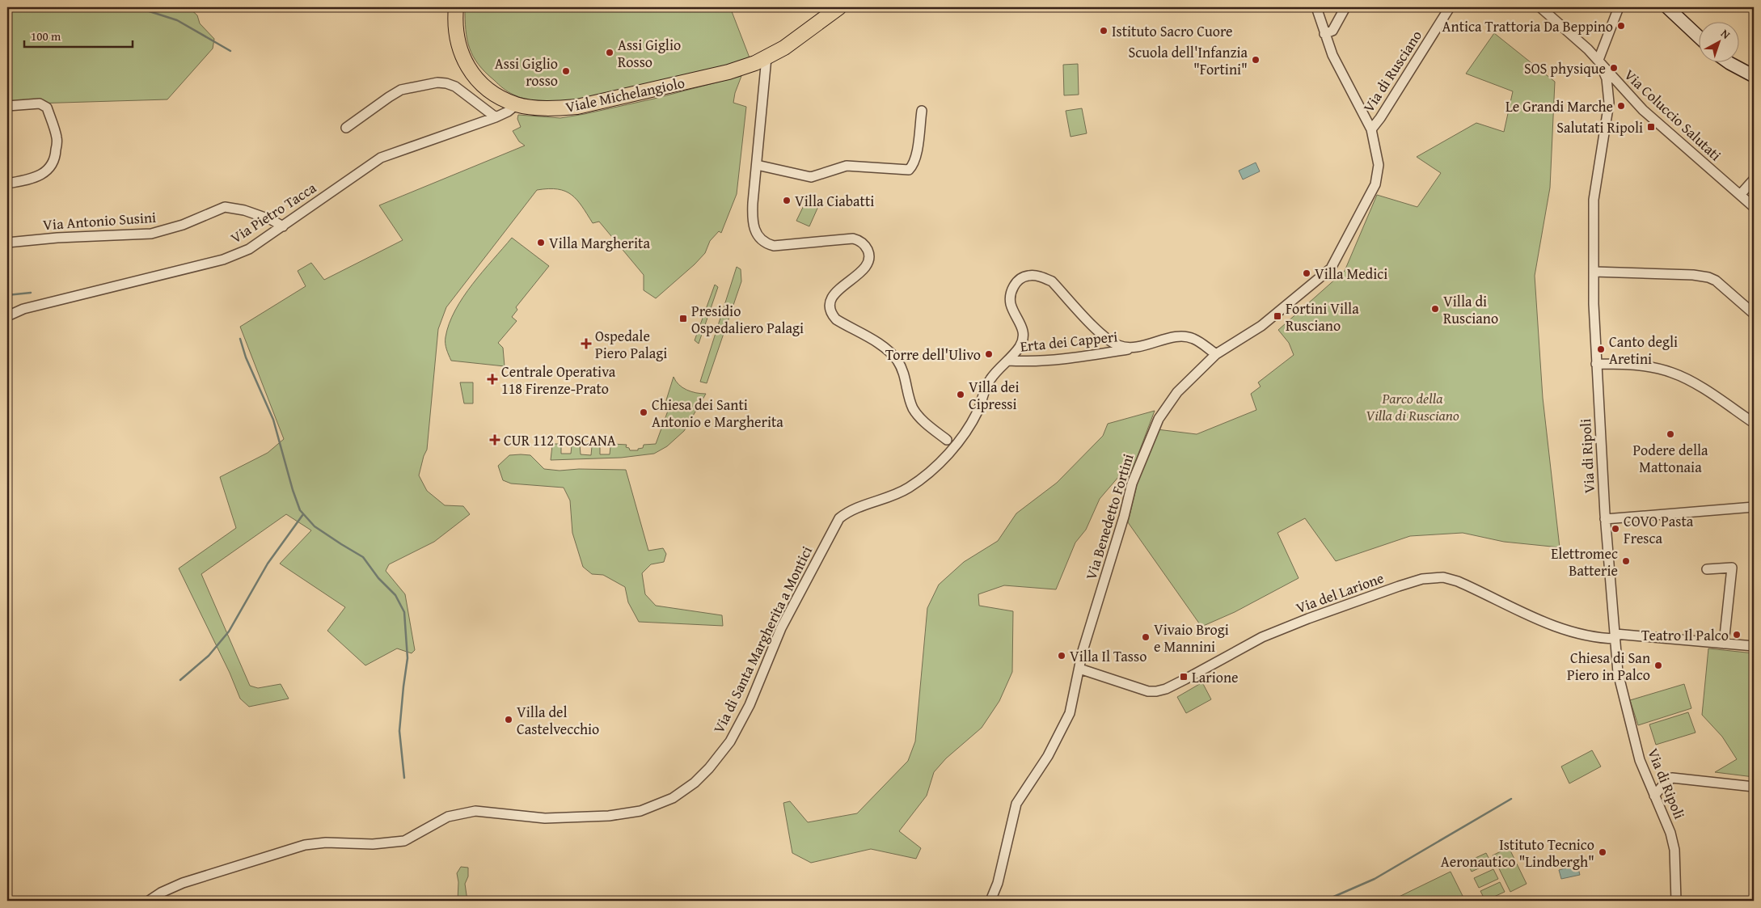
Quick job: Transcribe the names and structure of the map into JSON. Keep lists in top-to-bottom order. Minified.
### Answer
{"streets":{"main road":["Viale Michelangiolo"],"street":["Via di Rusciano","Via Coluccio Salutati","Via Pietro Tacca","Via Antonio Susini","Erta dei Capperi","Via di Ripoli","Via Benedetto Fortini","Via del Larione","Via di Santa Margherita a Montici"]},"crossings":[["Via di Rusciano","Via Benedetto Fortini"],["Viale Michelangiolo","Via Pietro Tacca"],["Via Coluccio Salutati","Via di Ripoli"],["Via Pietro Tacca","Via Antonio Susini"],["Erta dei Capperi","Via di Santa Margherita a Montici"],["Via di Ripoli","Via del Larione"],["Via Benedetto Fortini","Via del Larione"],["Via Benedetto Fortini","Via di Santa Margherita a Montici"]],"parks":["Parco della Villa di Rusciano"],"places":{"other":["Antica Trattoria Da Beppino","Istituto Sacro Cuore","Assi Giglio Rosso","Scuola dell'Infanzia \"Fortini\"","SOS physique","Assi Giglio rosso","Le Grandi Marche","Villa Ciabatti","Villa Margherita","Villa Medici","Villa di Rusciano","Canto degli Aretini","Torre dell'Ulivo","Villa dei Cipressi","Chiesa dei Santi Antonio e Margherita","Podere della Mattonaia","COVO Pasta Fresca","Elettromec Batterie","Teatro Il Palco","Vivaio Brogi e Mannini","Villa Il Tasso","Chiesa di San Piero in Palco","Villa del Castelvecchio","Istituto Tecnico Aeronautico \"Lindbergh\""],"transit":["Salutati Ripoli","Fortini Villa Rusciano","Presidio Ospedaliero Palagi","Larione"],"health":["Ospedale Piero Palagi","Centrale Operativa 118 Firenze-Prato","CUR 112 TOSCANA"]},"scale_bar":"100 m","north":"top right"}
